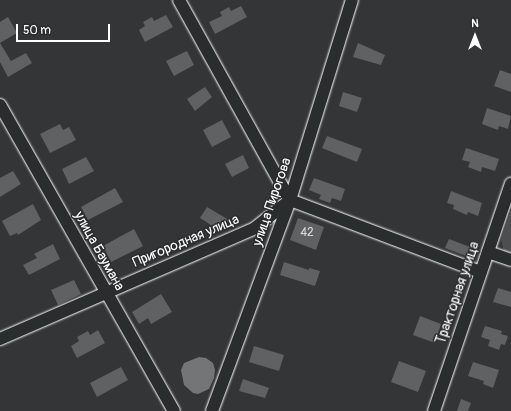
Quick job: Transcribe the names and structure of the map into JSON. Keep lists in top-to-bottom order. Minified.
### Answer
{"streets":{"street":["улица Пирогова","Пригородная улица","улица Баумана","Тракторная улица"]},"crossings":[["улица Пирогова","Пригородная улица"],["Пригородная улица","улица Баумана"]],"house_numbers":["42"],"scale_bar":"50 m","north":"top"}
